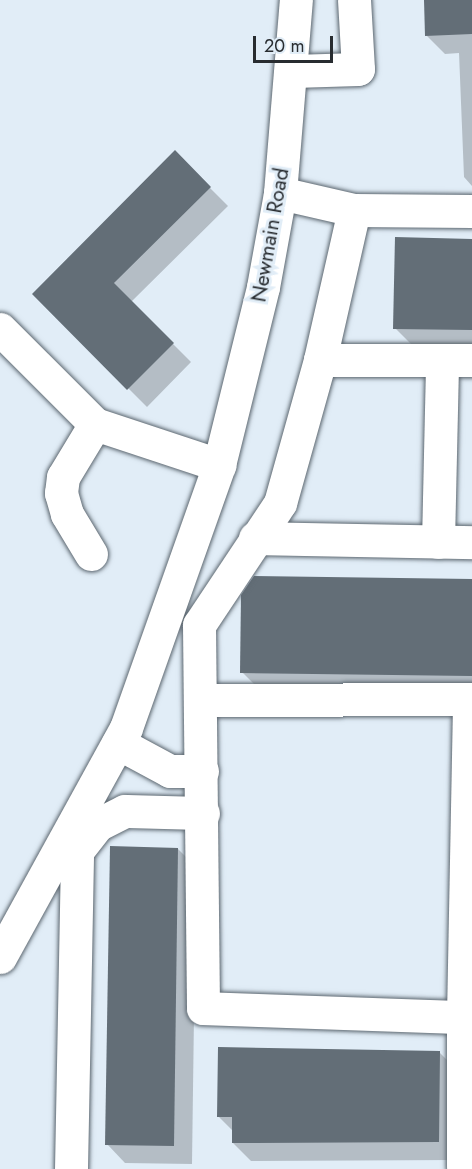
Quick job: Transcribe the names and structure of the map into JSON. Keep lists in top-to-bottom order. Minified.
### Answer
{"streets":{"lane":["Newmain Road"]},"scale_bar":"20 m"}
